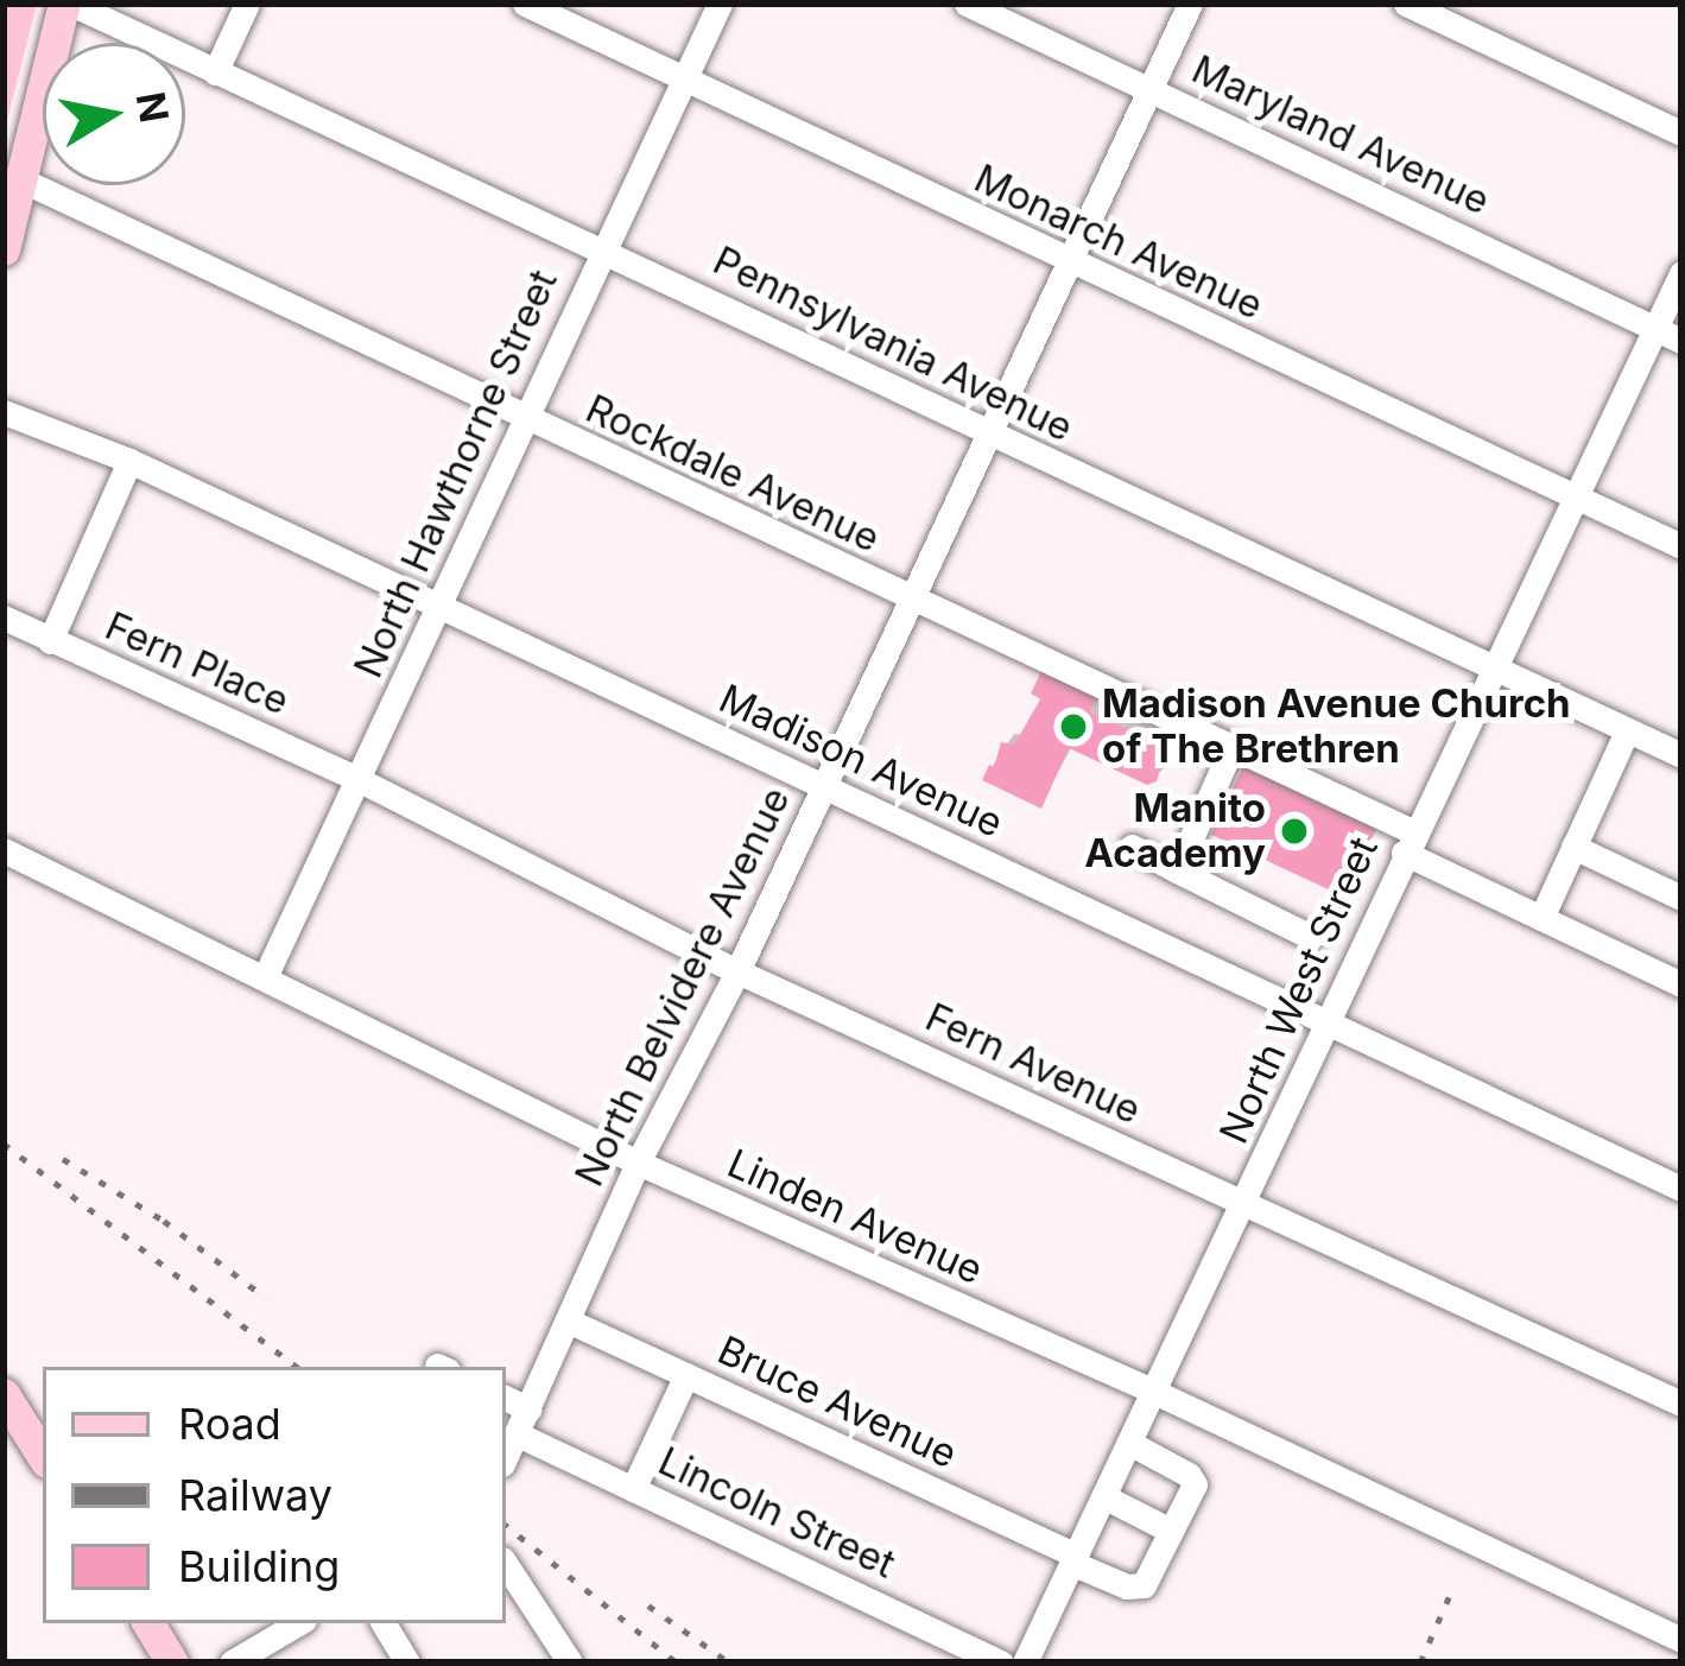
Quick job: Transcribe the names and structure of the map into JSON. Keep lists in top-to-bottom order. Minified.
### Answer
{"streets":{"street":["Maryland Avenue","Monarch Avenue","Pennsylvania Avenue","North Hawthorne Street","Rockdale Avenue","Fern Place","Madison Avenue","North Belvidere Avenue","North West Street","Fern Avenue","Linden Avenue","Bruce Avenue","Lincoln Street"]},"crossings":[["Maryland Avenue","North Belvidere Avenue"],["Maryland Avenue","North West Street"],["Monarch Avenue","North Hawthorne Street"],["Monarch Avenue","North Belvidere Avenue"],["Monarch Avenue","North West Street"],["Pennsylvania Avenue","North Hawthorne Street"],["Pennsylvania Avenue","North Belvidere Avenue"],["Pennsylvania Avenue","North West Street"],["North Hawthorne Street","Rockdale Avenue"],["North Hawthorne Street","Fern Place"],["North Hawthorne Street","Madison Avenue"],["North Hawthorne Street","Fern Avenue"],["North Hawthorne Street","Linden Avenue"],["Rockdale Avenue","North Belvidere Avenue"],["Rockdale Avenue","North West Street"],["Fern Place","Fern Avenue"],["Madison Avenue","North Belvidere Avenue"],["Madison Avenue","North West Street"],["North Belvidere Avenue","Fern Avenue"],["North Belvidere Avenue","Linden Avenue"],["North Belvidere Avenue","Bruce Avenue"],["North Belvidere Avenue","Lincoln Street"],["North West Street","Fern Avenue"],["North West Street","Linden Avenue"],["North West Street","Bruce Avenue"]],"places":["Madison Avenue Church of The Brethren","Manito Academy"],"legend":["Road","Railway","Building"],"north":"right"}
